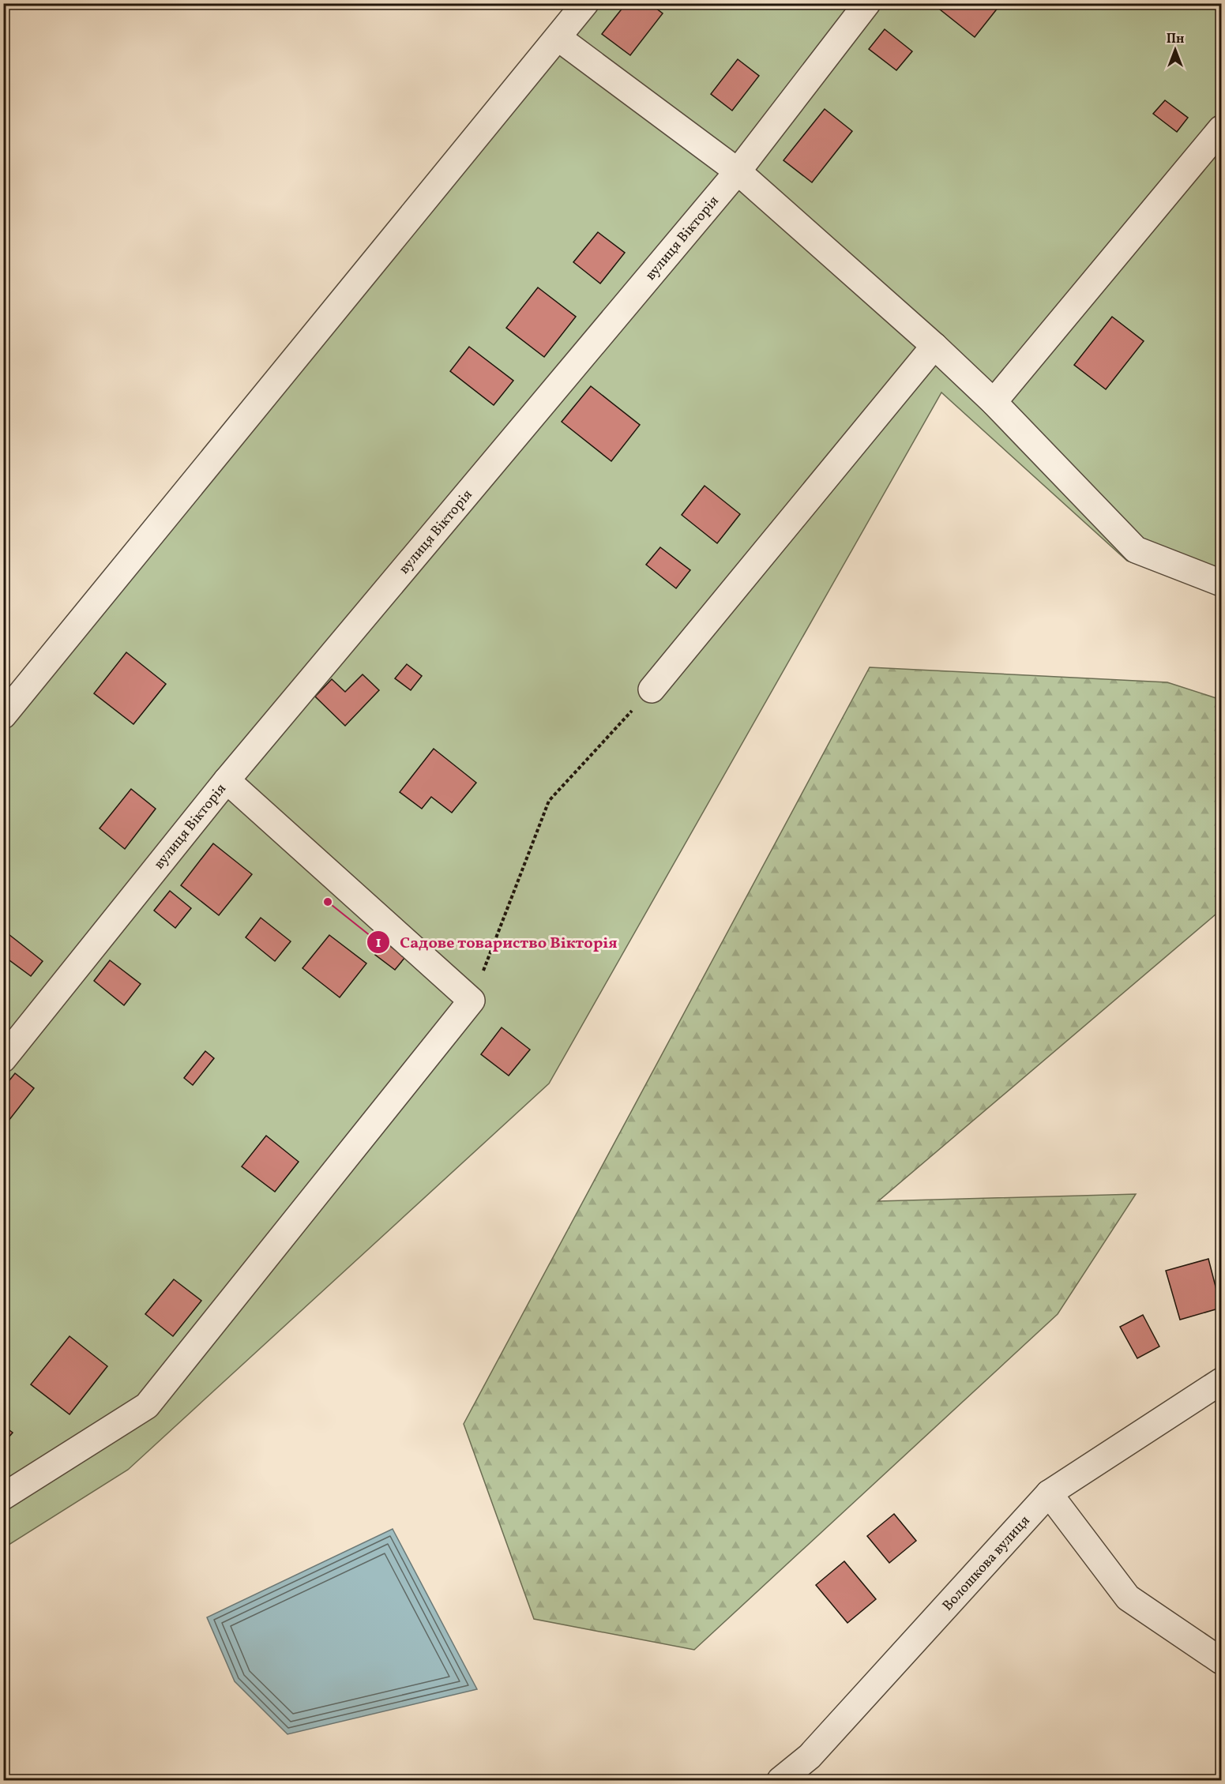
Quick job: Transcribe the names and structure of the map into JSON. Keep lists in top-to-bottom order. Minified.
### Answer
{"streets":{"street":["вулиця Вікторія","Волошкова вулиця"]},"places":["Садове товариство Вікторія"],"north":"top"}
